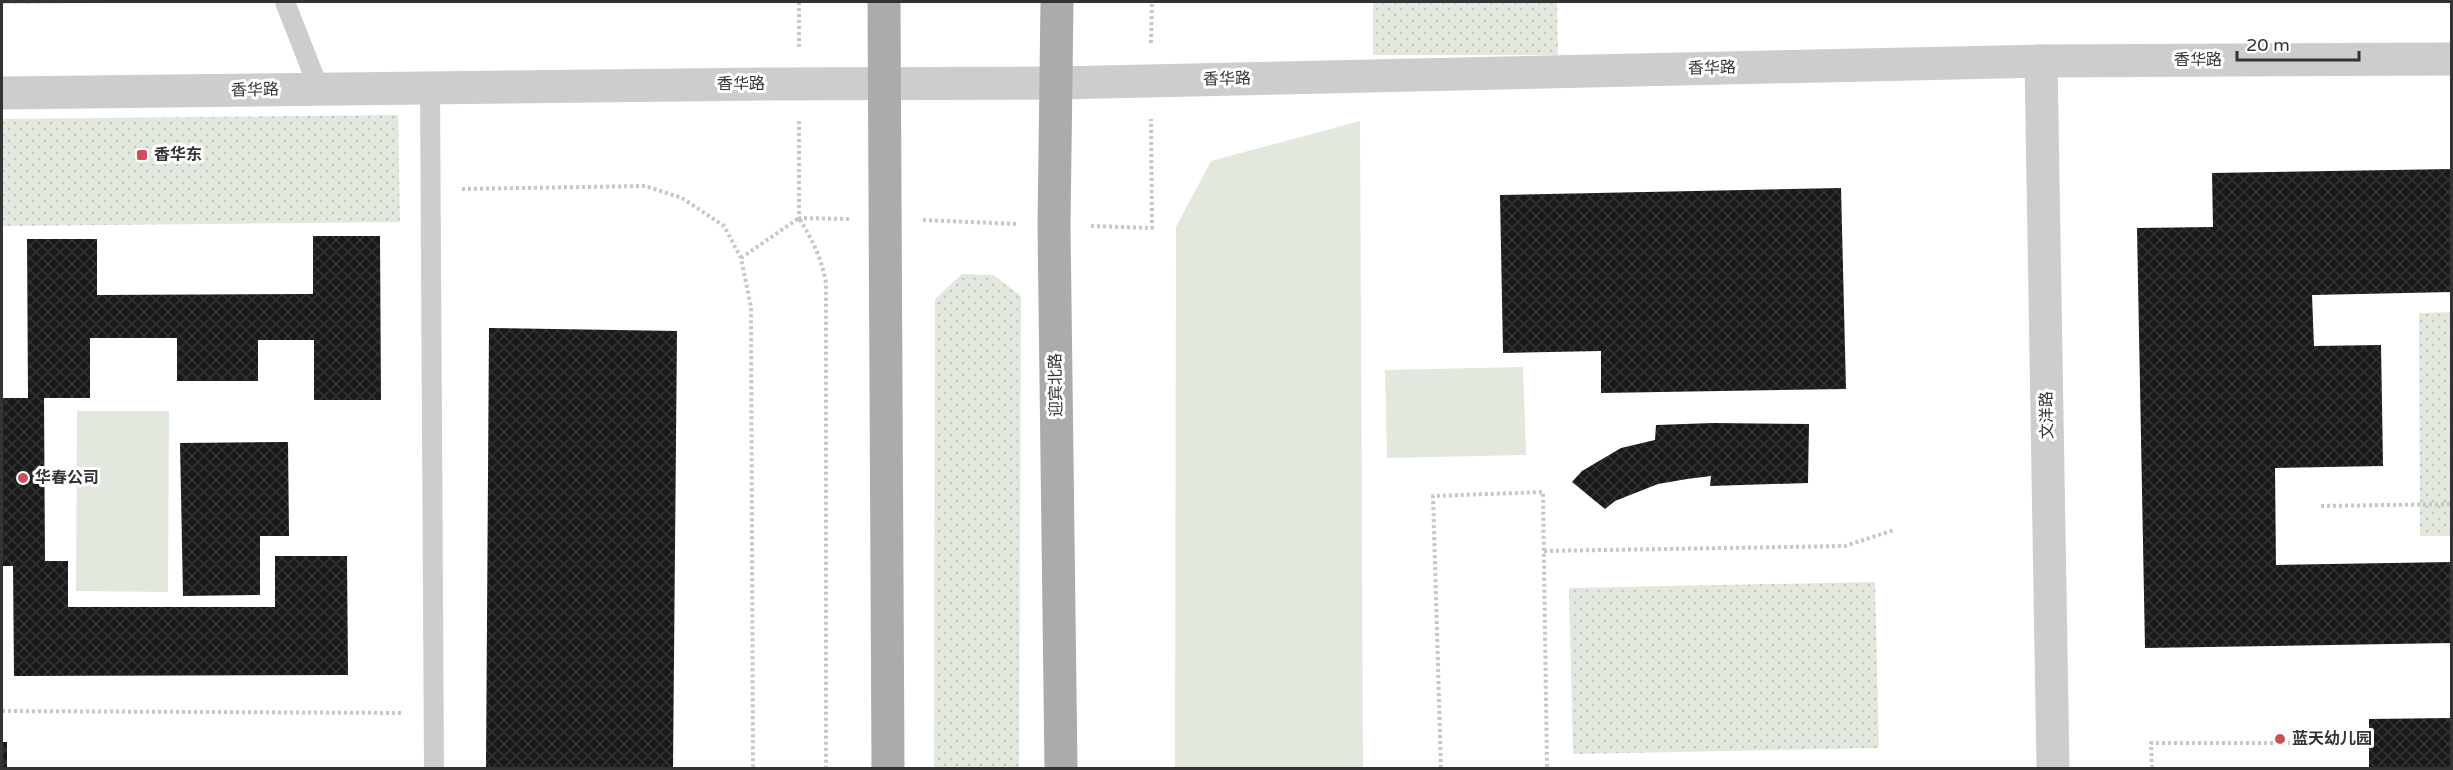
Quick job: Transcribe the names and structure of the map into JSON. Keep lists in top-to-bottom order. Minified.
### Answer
{"streets":{"main road":["迎宾北路"],"street":["香华路","文洋路"]},"crossings":[["香华路","迎宾北路"],["香华路","文洋路"]],"places":{"transit":["香华东"],"other":["华春公司","蓝天幼儿园"]},"scale_bar":"20 m"}
